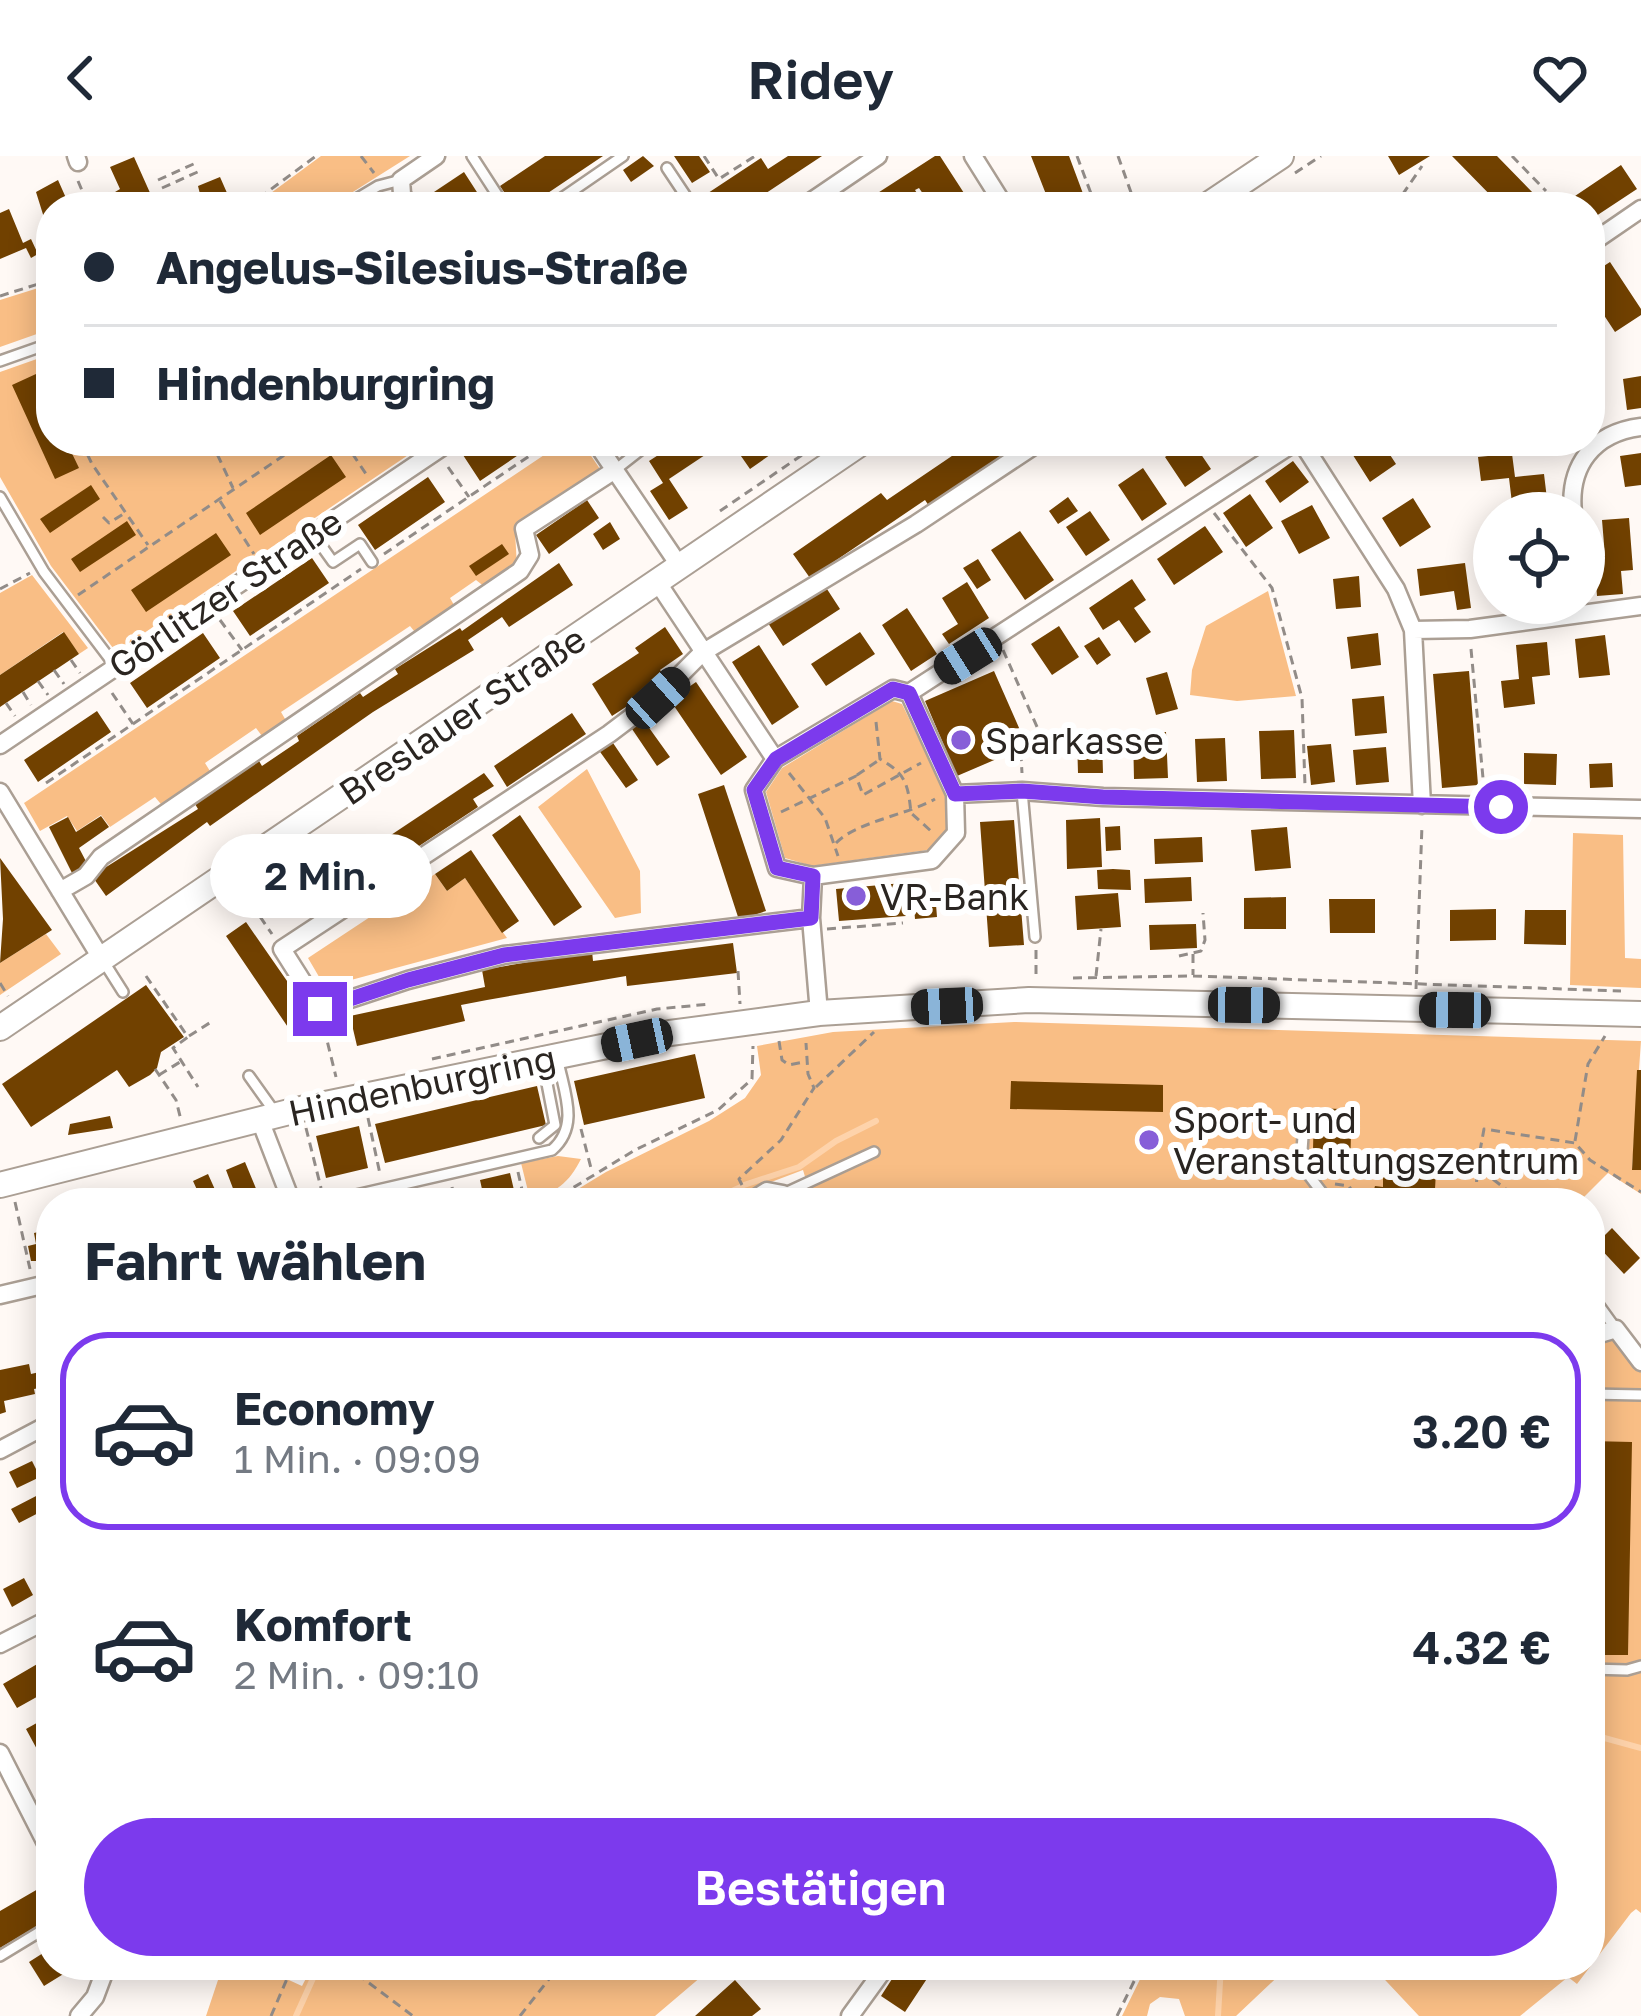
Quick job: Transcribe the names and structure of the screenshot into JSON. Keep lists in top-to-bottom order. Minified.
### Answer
{"streets":{"main road":["Breslauer Straße","Hindenburgring"],"street":["Görlitzer Straße"]},"places":["Sparkasse","VR-Bank","Sport- und Veranstaltungszentrum"],"page":{"header":"Ridey","banner":["Angelus-Silesius-Straße","Hindenburgring"],"bubble":"2 Min.","heading":"Fahrt wählen","list":[{"name":"Economy","note":"1 Min. · 09:09","value":"3.20 €"},{"name":"Komfort","note":"2 Min. · 09:10","value":"4.32 €"}],"buttons":"Bestätigen"}}
